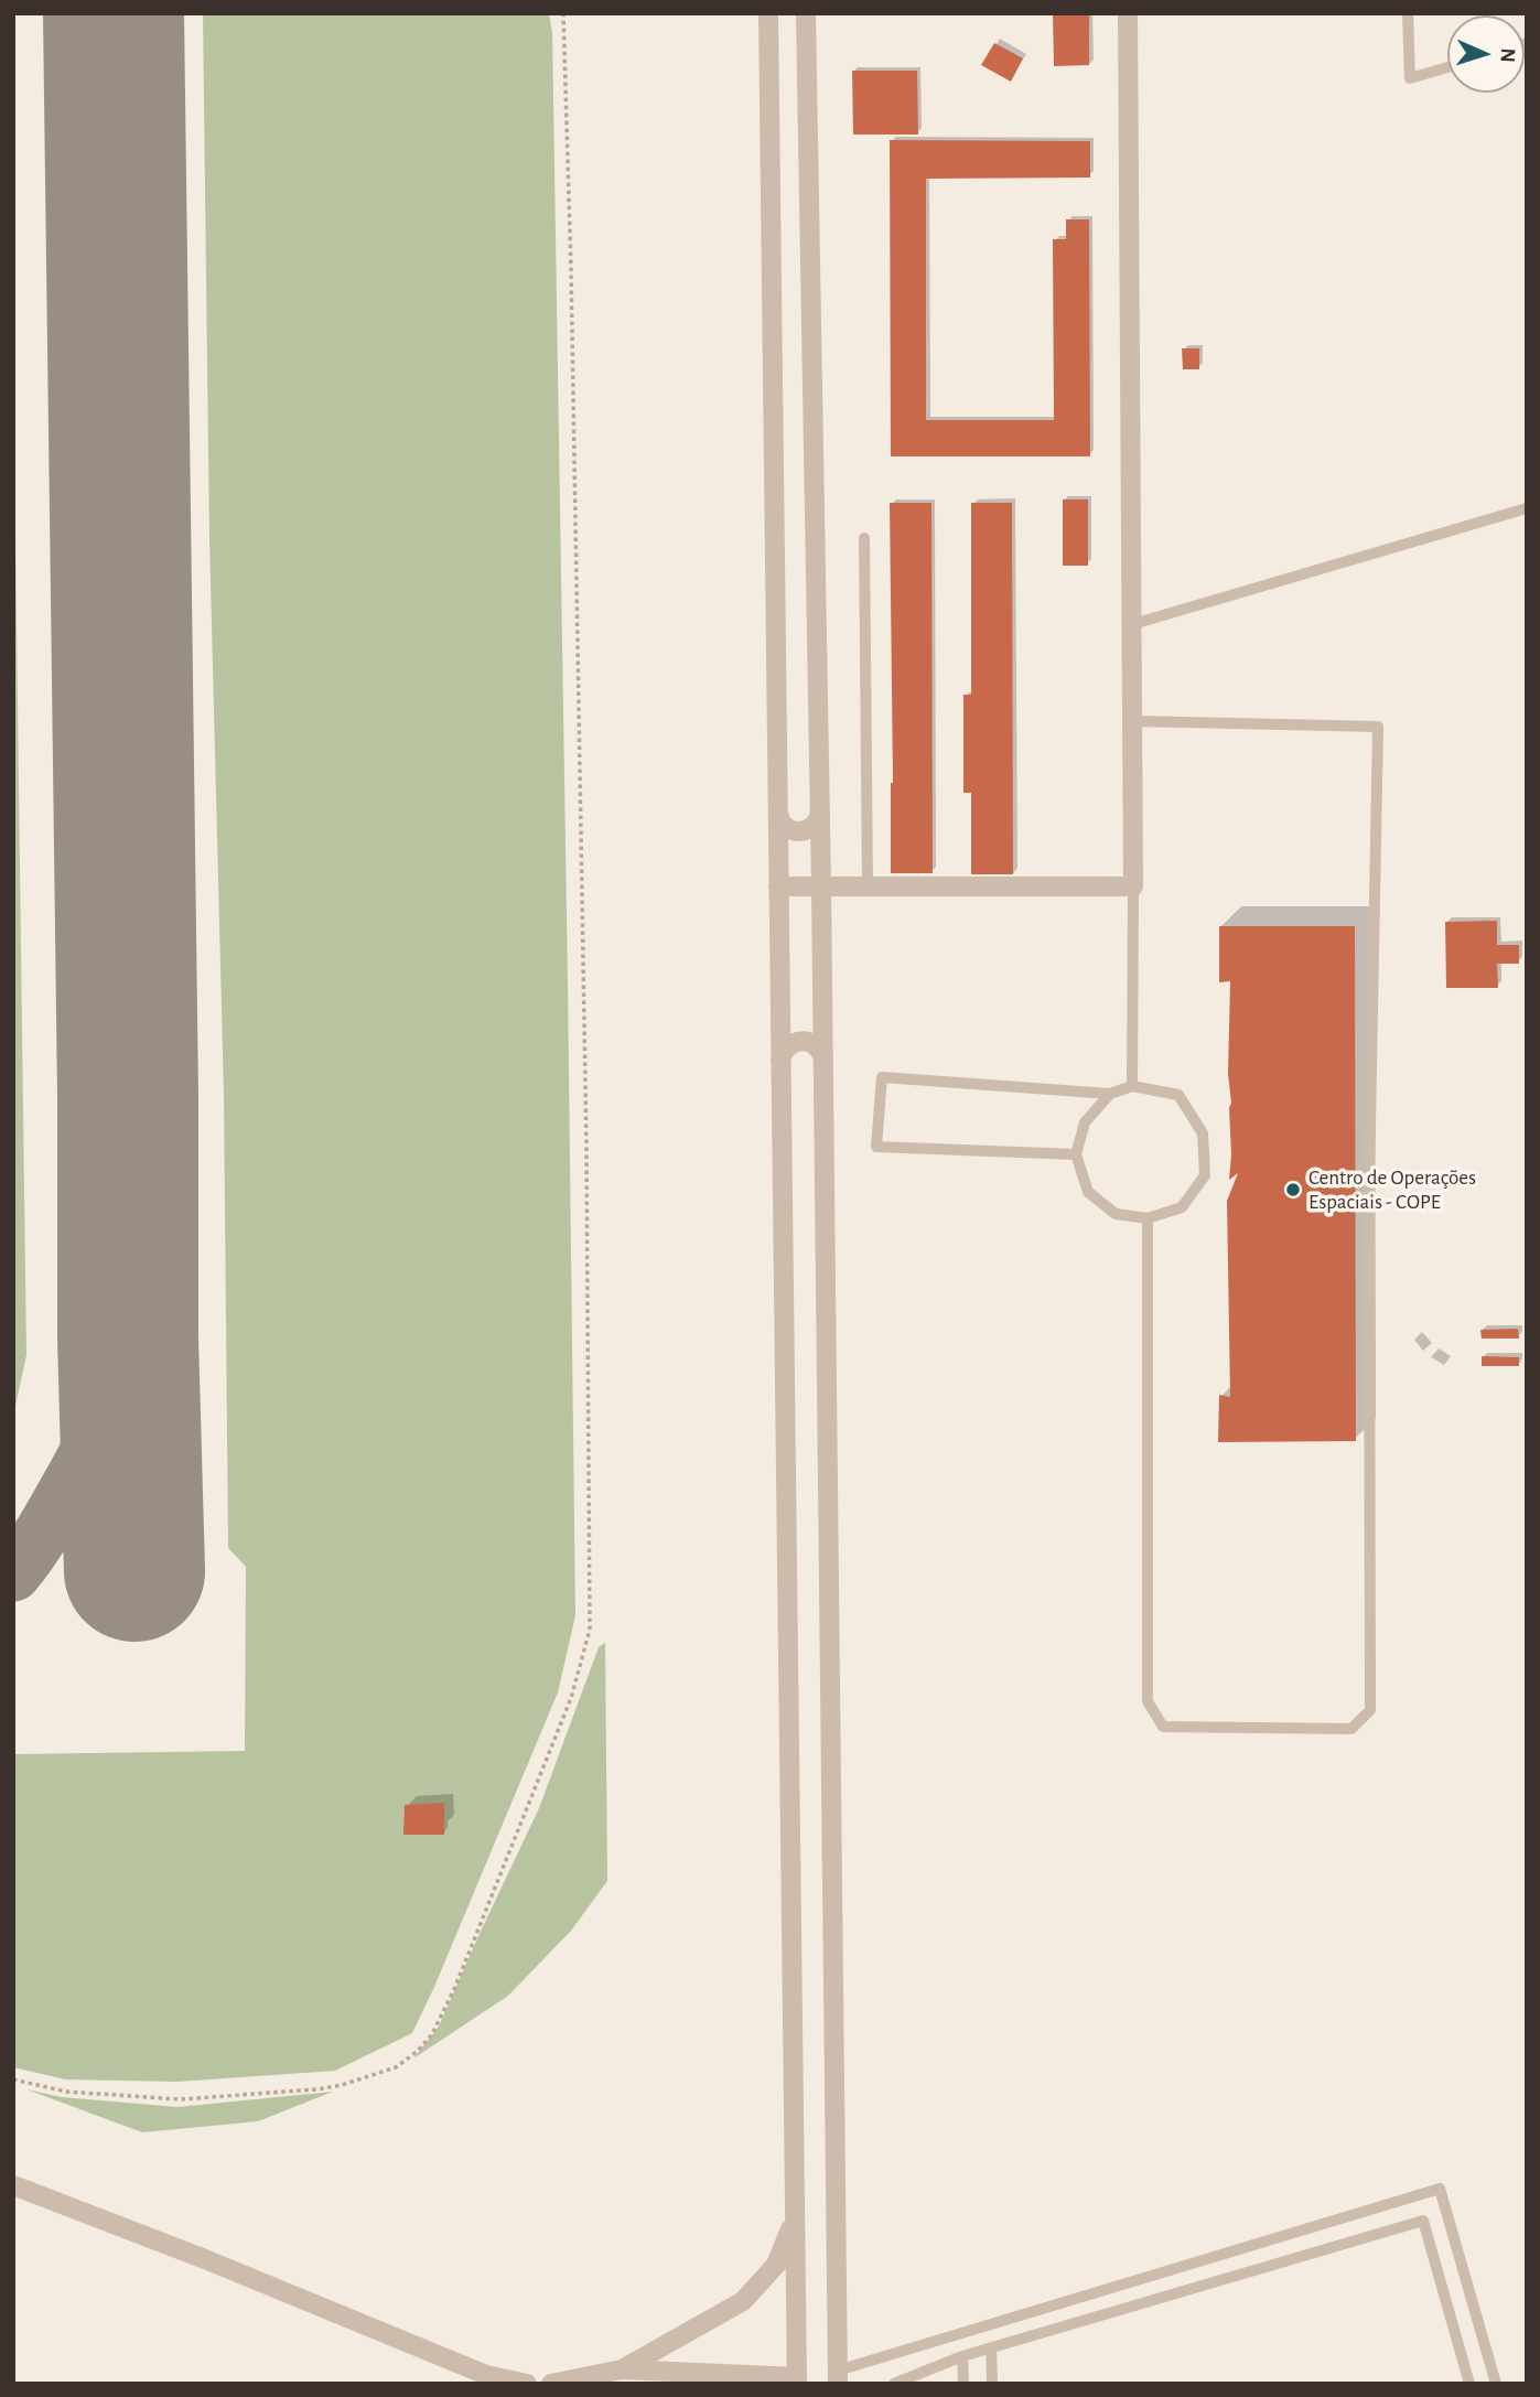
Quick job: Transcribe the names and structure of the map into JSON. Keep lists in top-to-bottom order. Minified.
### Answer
{"places":["Centro de Operações Espaciais - COPE"],"north":"right"}
